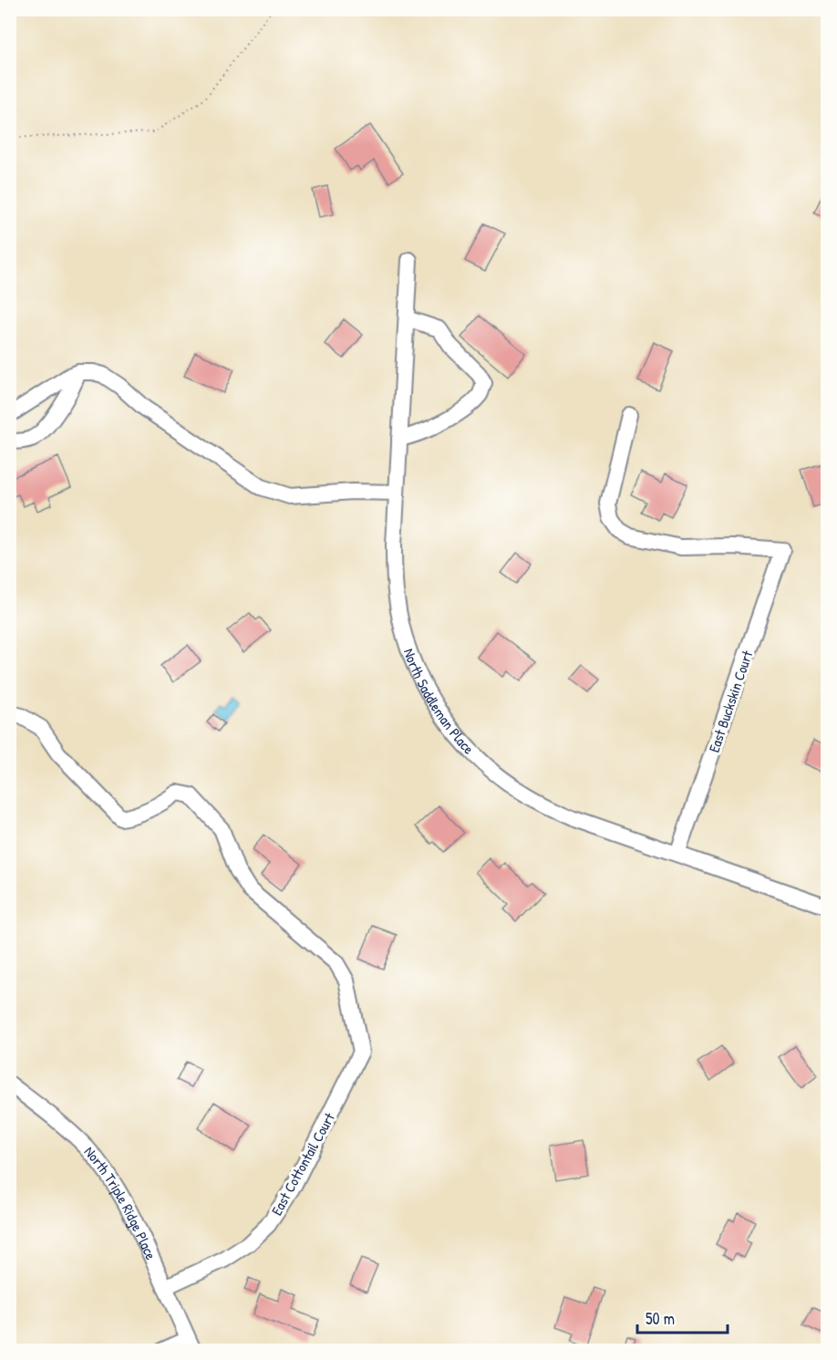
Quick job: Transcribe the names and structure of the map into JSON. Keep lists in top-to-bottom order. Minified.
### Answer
{"streets":{"street":["North Saddleman Place","East Buckskin Court","East Cottontail Court","North Triple Ridge Place"]},"crossings":[["North Saddleman Place","East Buckskin Court"],["East Cottontail Court","North Triple Ridge Place"]],"scale_bar":"50 m"}
